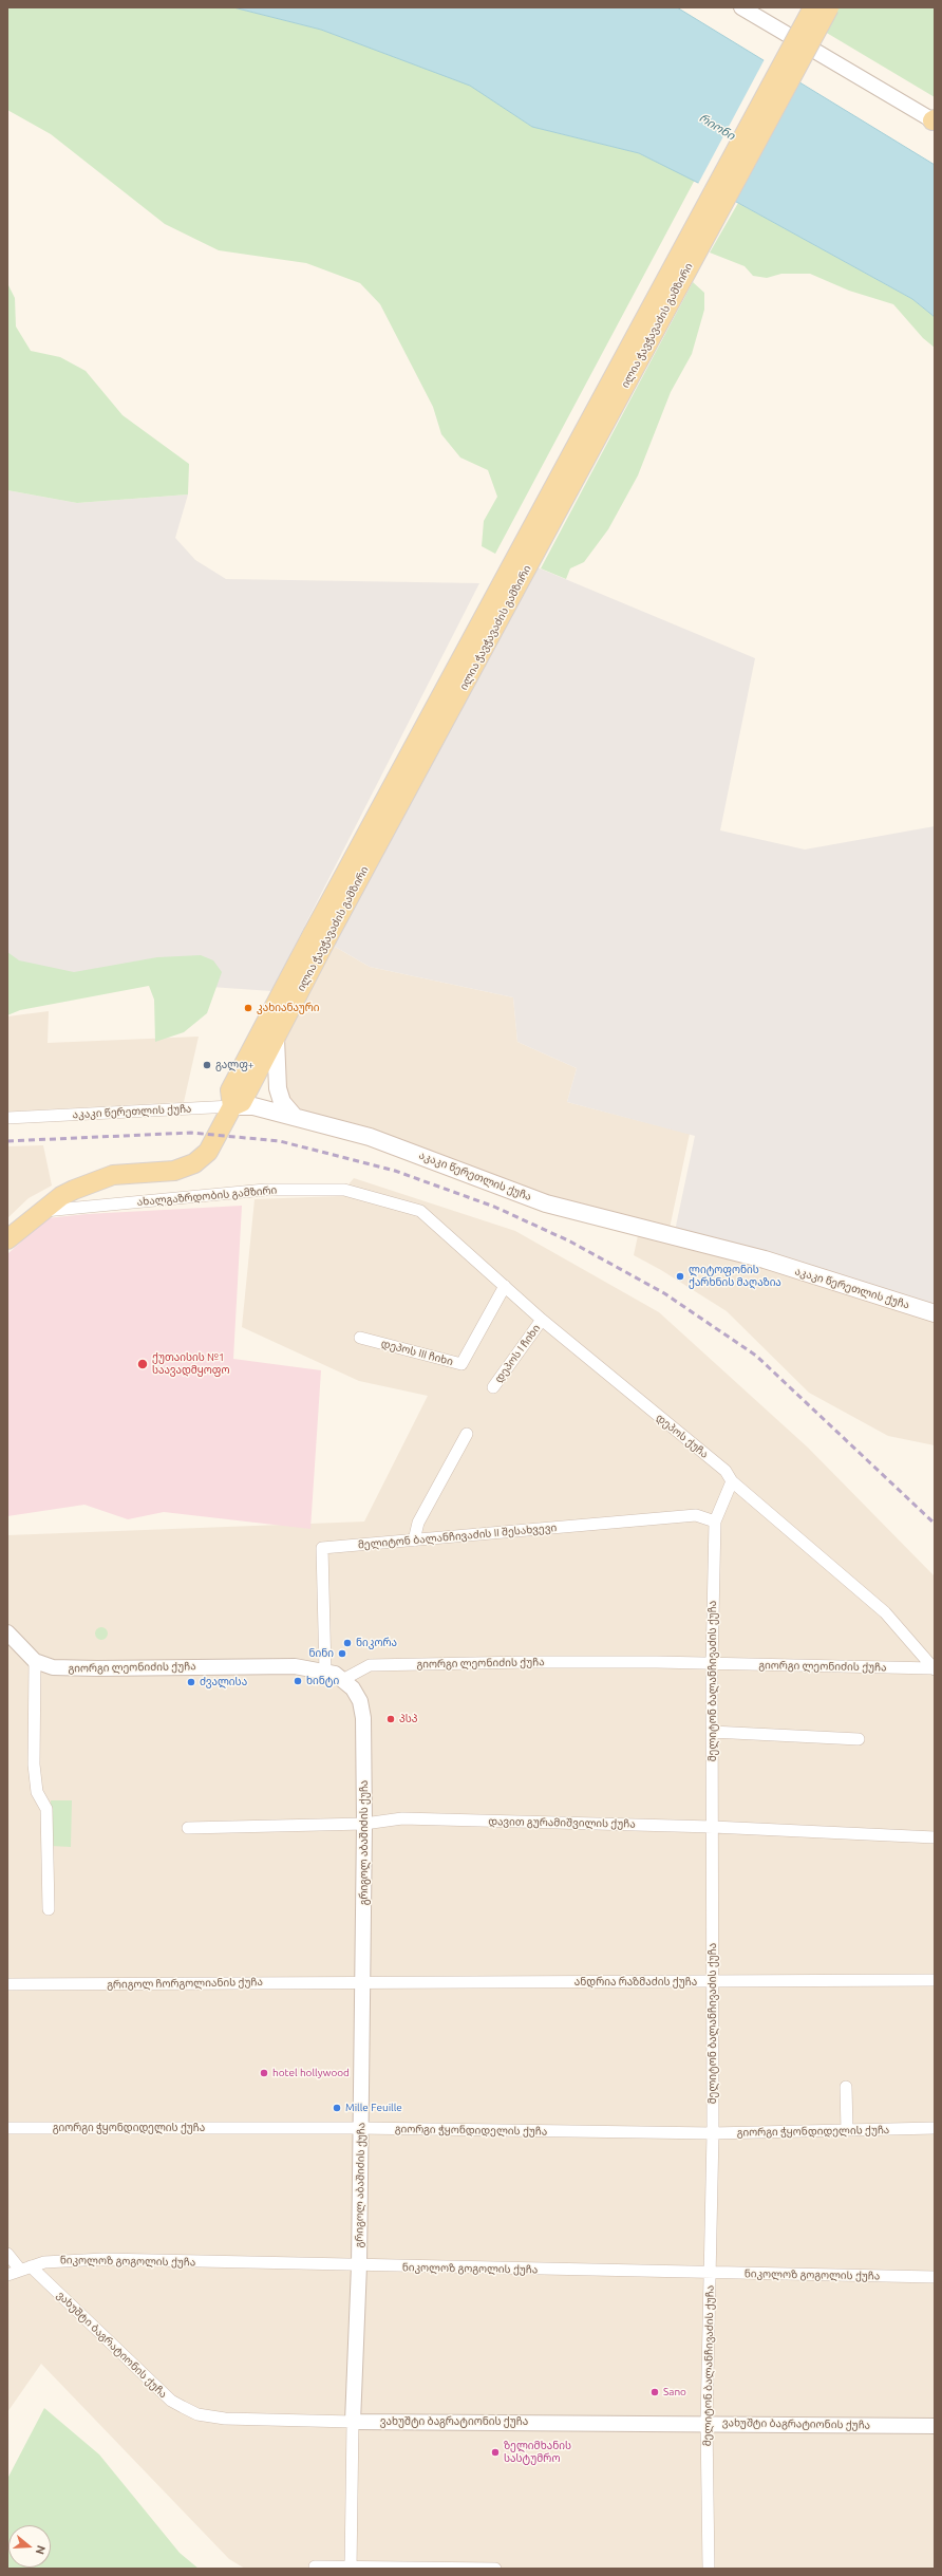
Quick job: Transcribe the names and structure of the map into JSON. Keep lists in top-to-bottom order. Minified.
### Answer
{"streets":{"main road":["ილია ჭავჭავაძის გამზირი","აკაკი წერეთლის ქუჩა"],"street":["ახალგაზრდობის გამზირი","დეპოს III ჩიხი","დეპოს I ჩიხი","დეპოს ქუჩა","მელიტონ ბალანჩივაძის II შესახვევი","გიორგი ლეონიძის ქუჩა","მელიტონ ბალანჩივაძის ქუჩა","დავით გურამიშვილის ქუჩა","გრიგოლ აბაშიძის ქუჩა","ანდრია რაზმაძის ქუჩა","გრიგოლ ჩორგოლიანის ქუჩა","გიორგი ჭყონდიდელის ქუჩა","ნიკოლოზ გოგოლის ქუჩა","ვახუშტი ბაგრატიონის ქუჩა"]},"crossings":[["ილია ჭავჭავაძის გამზირი","აკაკი წერეთლის ქუჩა"],["ახალგაზრდობის გამზირი","დეპოს ქუჩა"],["დეპოს III ჩიხი","დეპოს ქუჩა"],["დეპოს I ჩიხი","დეპოს ქუჩა"],["დეპოს ქუჩა","გიორგი ლეონიძის ქუჩა"],["დეპოს ქუჩა","მელიტონ ბალანჩივაძის ქუჩა"],["მელიტონ ბალანჩივაძის II შესახვევი","გიორგი ლეონიძის ქუჩა"],["მელიტონ ბალანჩივაძის II შესახვევი","მელიტონ ბალანჩივაძის ქუჩა"],["გიორგი ლეონიძის ქუჩა","მელიტონ ბალანჩივაძის ქუჩა"],["გიორგი ლეონიძის ქუჩა","გრიგოლ აბაშიძის ქუჩა"],["მელიტონ ბალანჩივაძის ქუჩა","დავით გურამიშვილის ქუჩა"],["მელიტონ ბალანჩივაძის ქუჩა","ანდრია რაზმაძის ქუჩა"],["მელიტონ ბალანჩივაძის ქუჩა","გიორგი ჭყონდიდელის ქუჩა"],["მელიტონ ბალანჩივაძის ქუჩა","ნიკოლოზ გოგოლის ქუჩა"],["მელიტონ ბალანჩივაძის ქუჩა","ვახუშტი ბაგრატიონის ქუჩა"],["დავით გურამიშვილის ქუჩა","გრიგოლ აბაშიძის ქუჩა"],["გრიგოლ აბაშიძის ქუჩა","ანდრია რაზმაძის ქუჩა"],["გრიგოლ აბაშიძის ქუჩა","გრიგოლ ჩორგოლიანის ქუჩა"],["გრიგოლ აბაშიძის ქუჩა","გიორგი ჭყონდიდელის ქუჩა"],["გრიგოლ აბაშიძის ქუჩა","ნიკოლოზ გოგოლის ქუჩა"],["გრიგოლ აბაშიძის ქუჩა","ვახუშტი ბაგრატიონის ქუჩა"],["ანდრია რაზმაძის ქუჩა","გრიგოლ ჩორგოლიანის ქუჩა"],["ნიკოლოზ გოგოლის ქუჩა","ვახუშტი ბაგრატიონის ქუჩა"]],"water":["რიონი"],"places":["კახიანაური","გალფ+","ლიტოფონის ქარხნის მაღაზია","ქუთაისის №1 საავადმყოფო","ნიკორა","ნინი","ხინტი","ძვალისა","პსპ","hotel hollywood","Mille Feuille","Sano","ზელიმხანის სასტუმრო"],"north":"right"}
